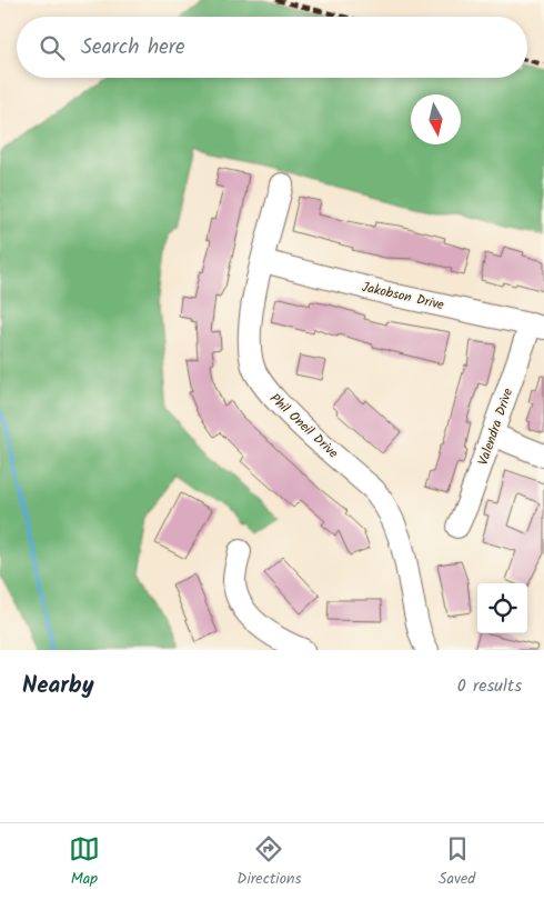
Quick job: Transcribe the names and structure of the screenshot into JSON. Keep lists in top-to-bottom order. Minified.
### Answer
{"streets":{"street":["Jakobson Drive","Phil Oneil Drive","Valendra Drive"]},"crossings":[["Jakobson Drive","Phil Oneil Drive"],["Jakobson Drive","Valendra Drive"]],"north":"bottom","page":{"search":"Search here","heading":["Nearby","0 results"],"nav":["Map","Directions","Saved"]}}
